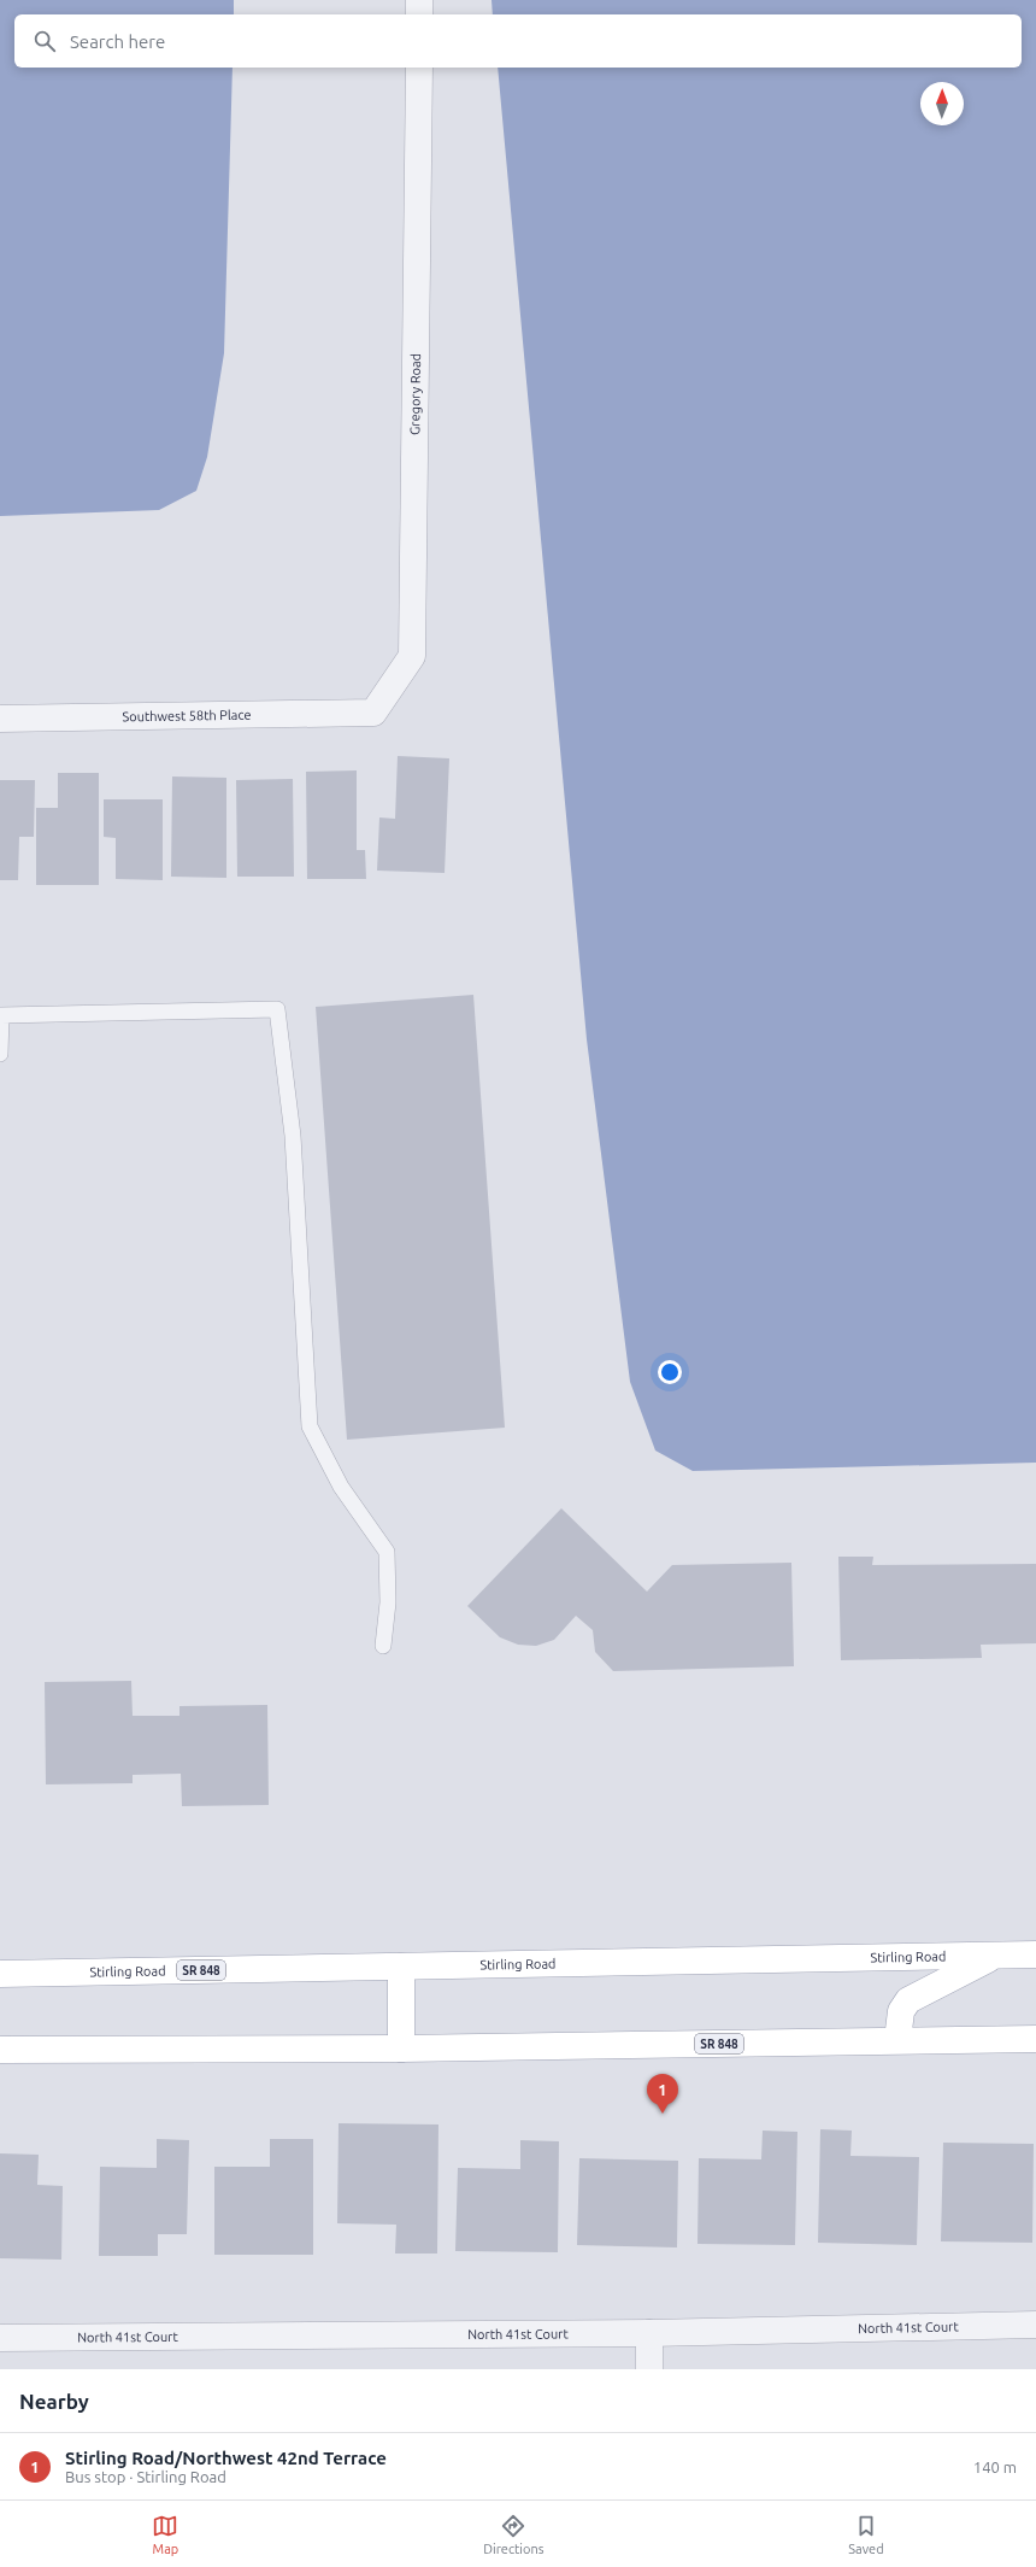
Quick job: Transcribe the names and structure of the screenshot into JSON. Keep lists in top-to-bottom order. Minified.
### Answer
{"streets":{"main road":["Stirling Road","SR 848"],"street":["Gregory Road","Southwest 58th Place","North 41st Court"]},"crossings":[["Gregory Road","Southwest 58th Place"]],"north":"top","page":{"search":"Search here","pins":"1","heading":"Nearby","list":[{"mark":"1","name":"Stirling Road/Northwest 42nd Terrace","note":"Bus stop · Stirling Road","value":"140 m"}],"nav":["Map","Directions","Saved"]}}
